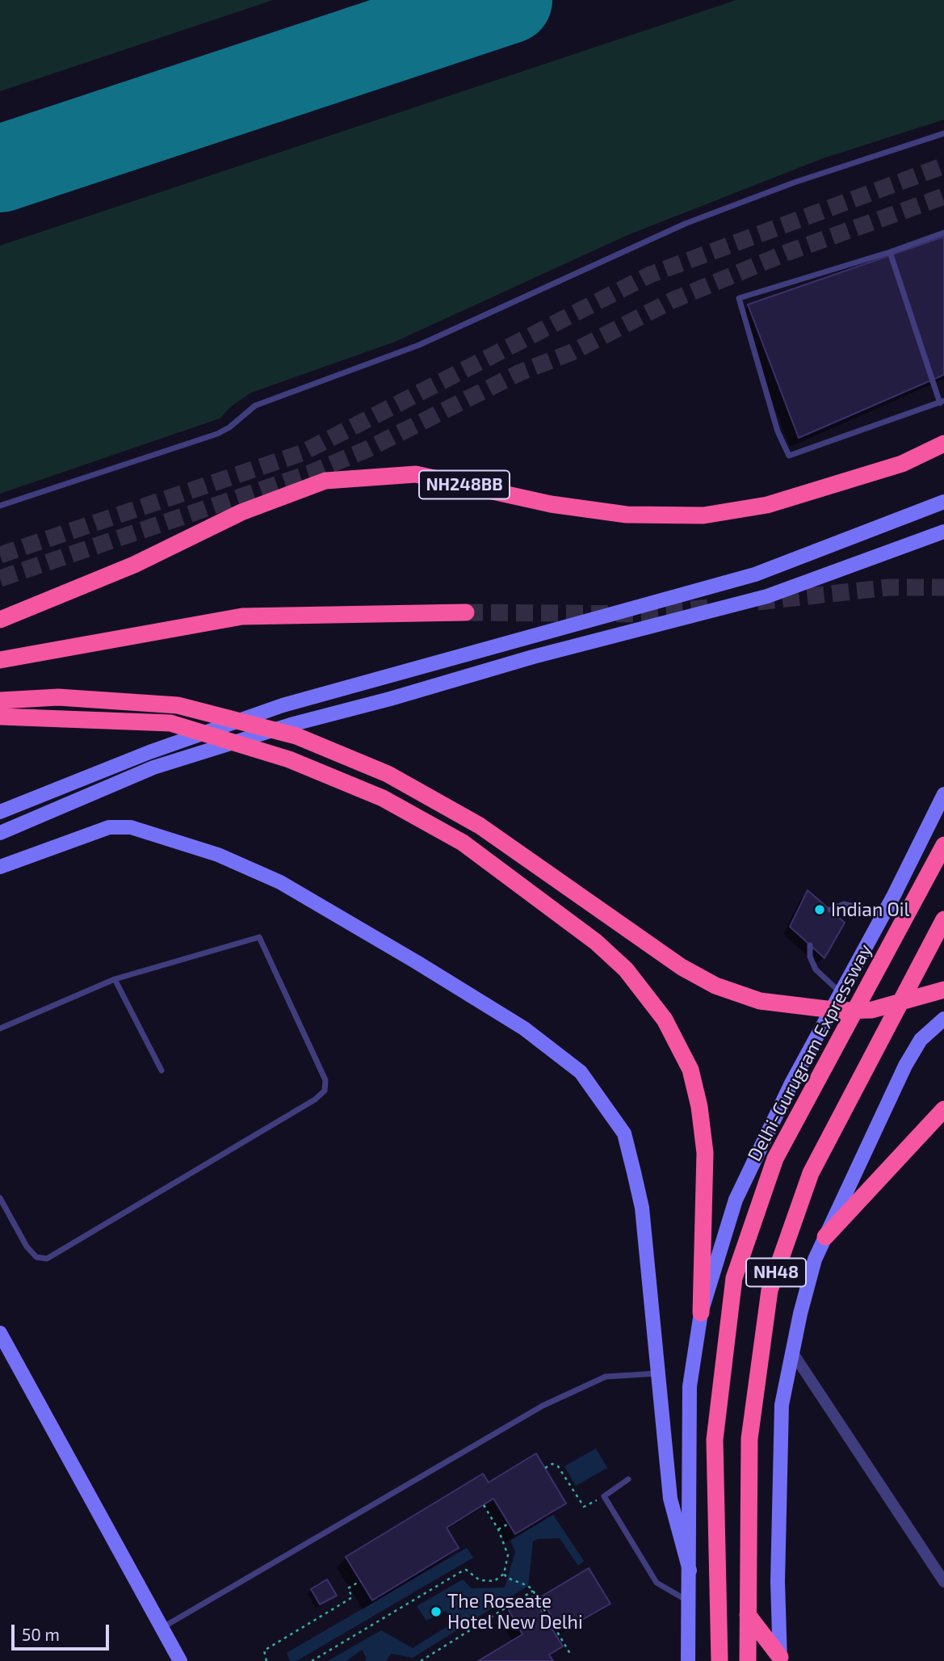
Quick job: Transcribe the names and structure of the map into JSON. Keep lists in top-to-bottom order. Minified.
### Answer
{"streets":{"highway":["NH248BB","Delhi-Gurugram Expressway","NH48"]},"places":["Indian Oil","The Roseate Hotel New Delhi"],"scale_bar":"50 m"}
